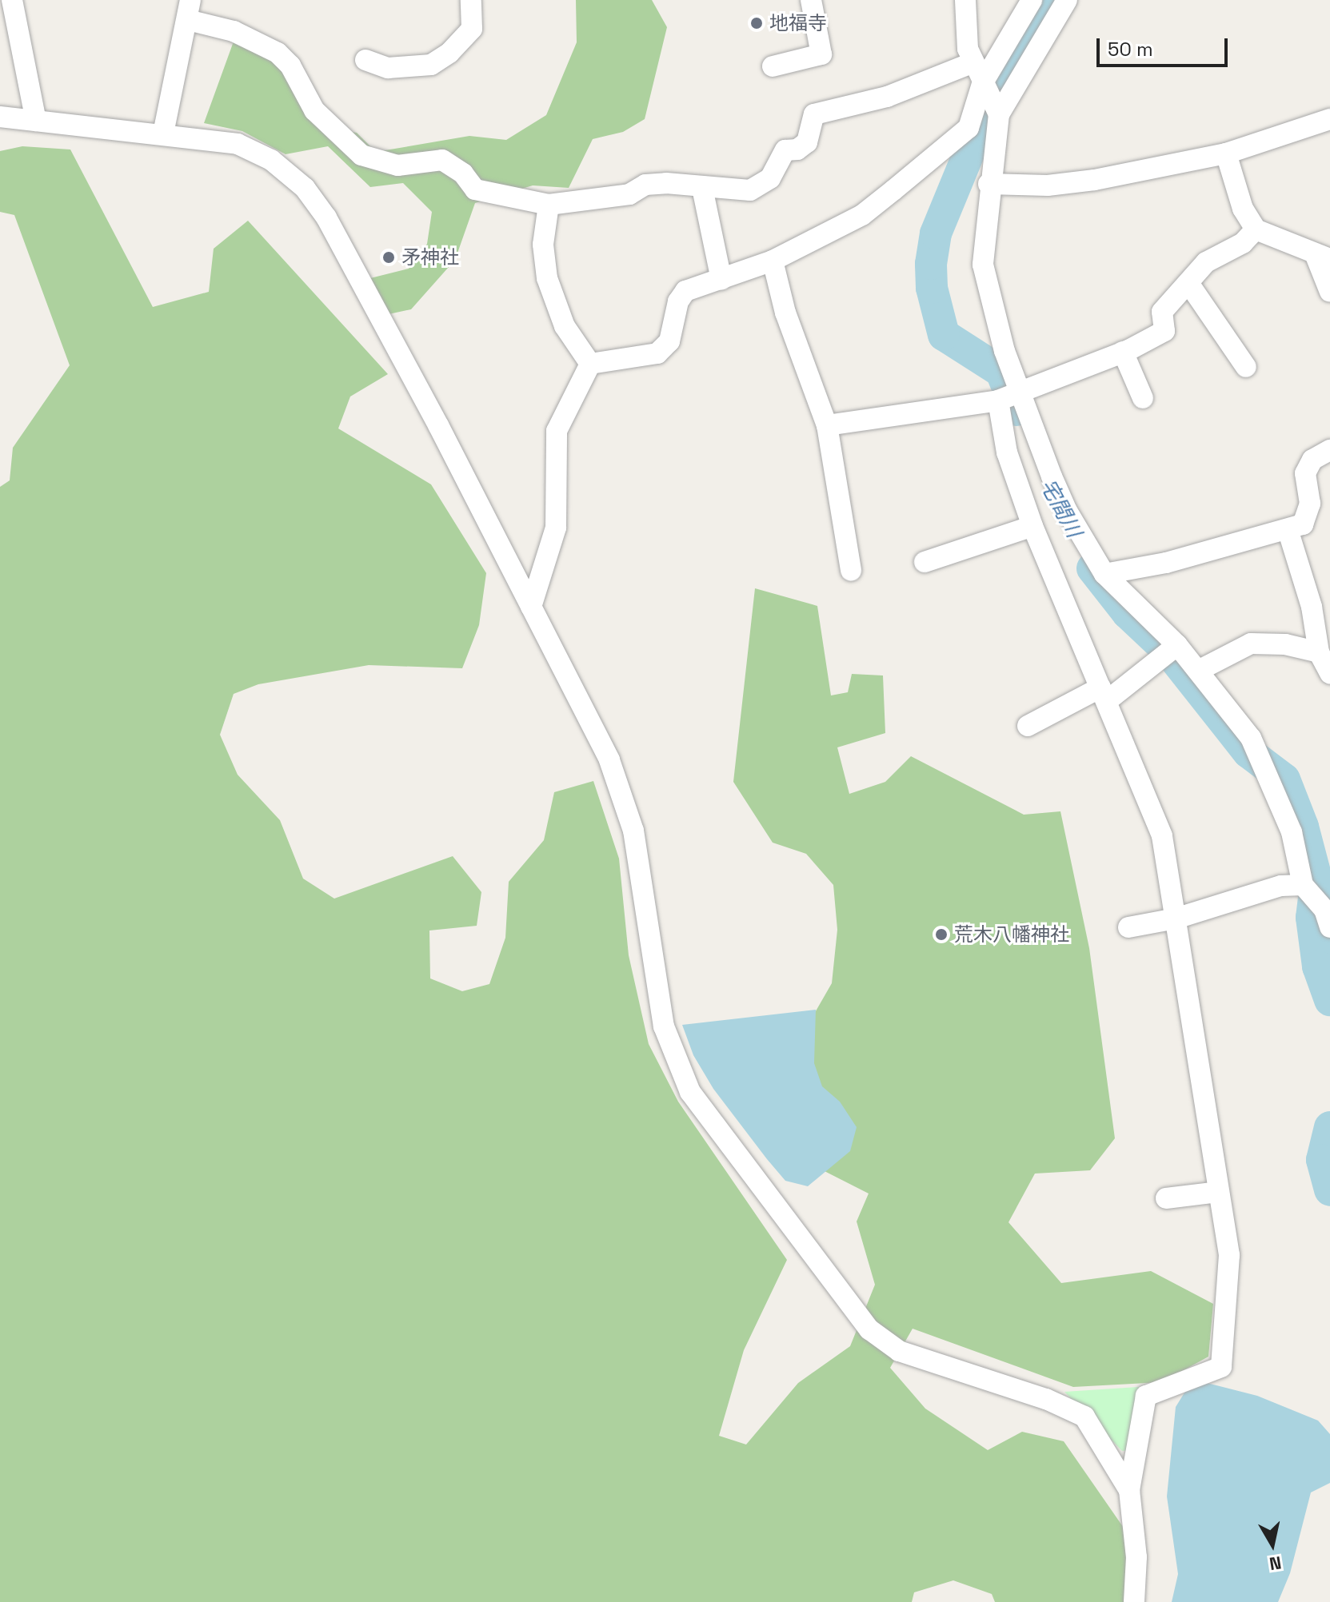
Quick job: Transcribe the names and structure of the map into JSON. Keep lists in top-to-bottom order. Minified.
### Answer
{"water":["宅間川"],"places":["地福寺","矛神社","荒木八幡神社"],"scale_bar":"50 m","north":"bottom"}
